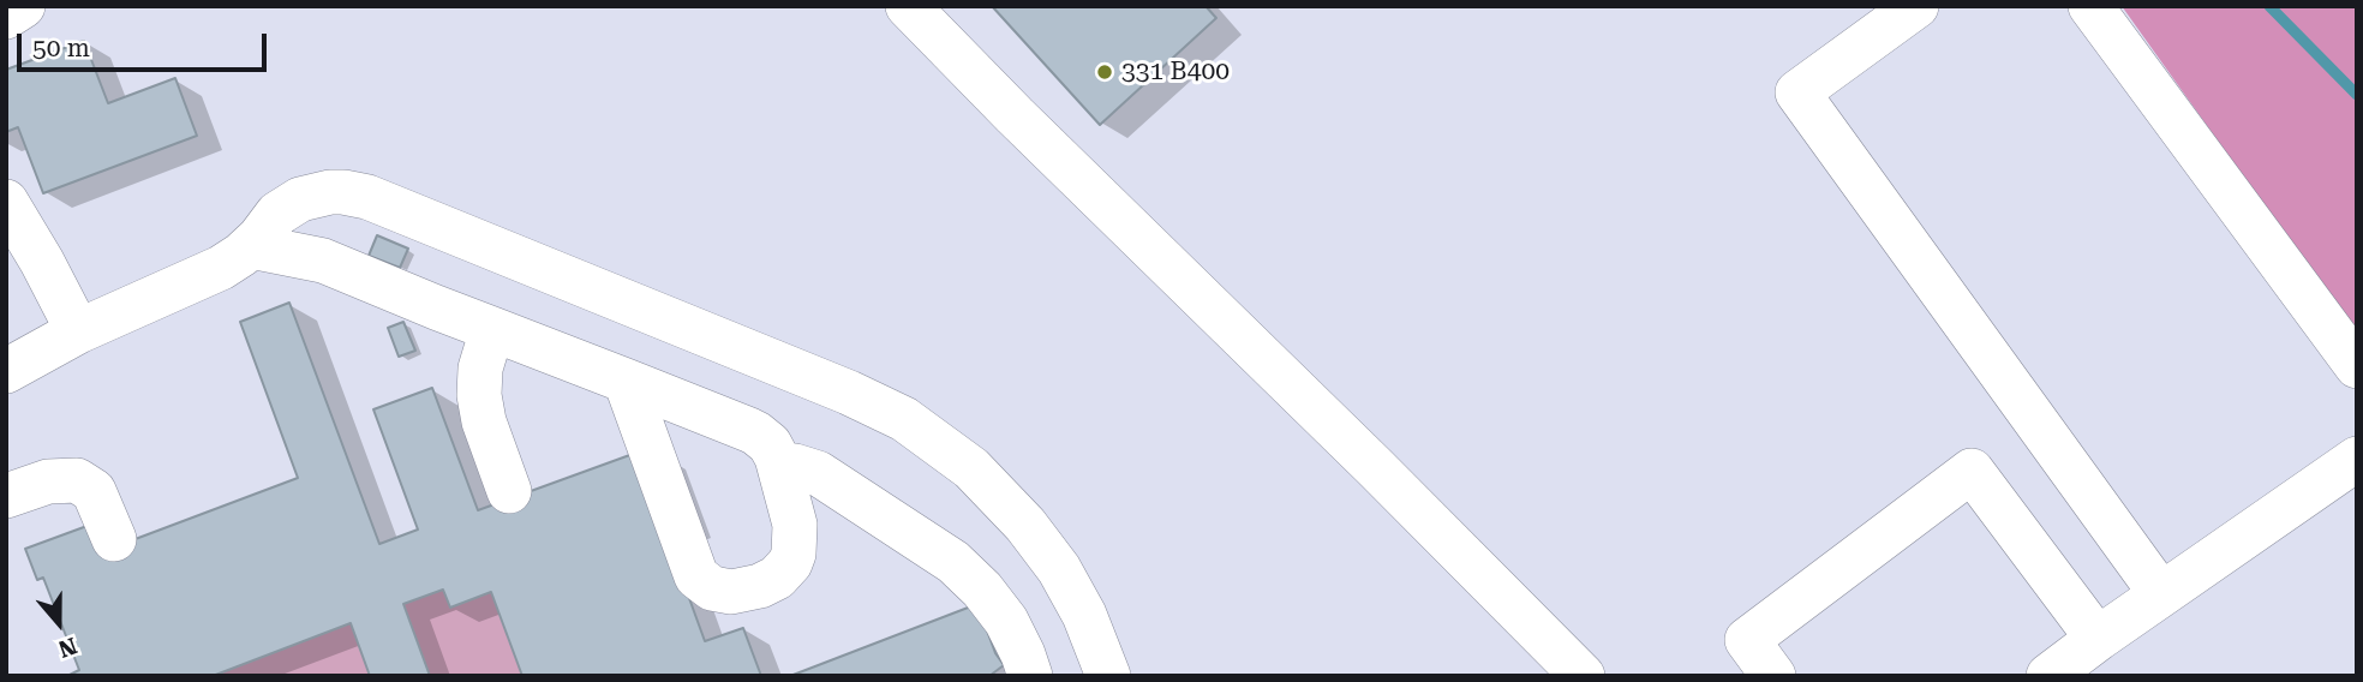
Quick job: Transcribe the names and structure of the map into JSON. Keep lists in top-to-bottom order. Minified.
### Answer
{"places":["331 B400"],"scale_bar":"50 m","north":"bottom"}
